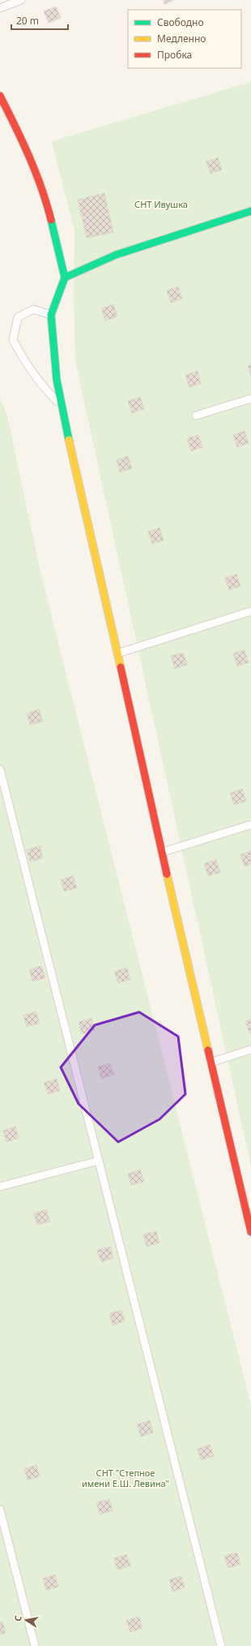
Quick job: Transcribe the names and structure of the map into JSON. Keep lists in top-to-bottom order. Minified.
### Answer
{"parks":["СНТ Ивушка","СНТ \"Степное имени Е.Ш. Левина\""],"legend":["Свободно","Медленно","Пробка"],"scale_bar":"20 m","north":"left"}
